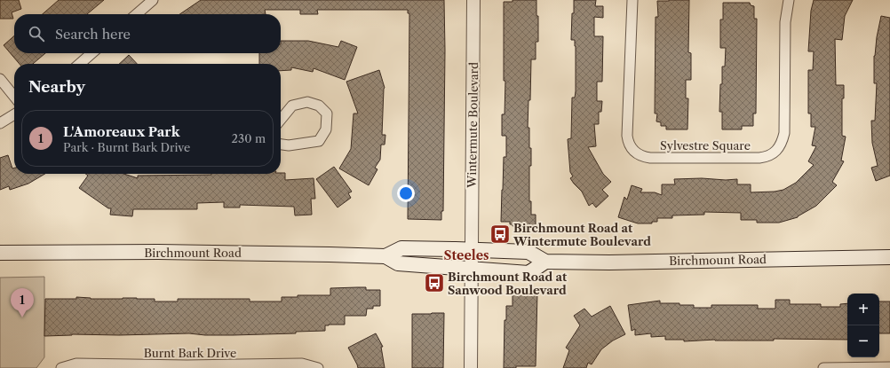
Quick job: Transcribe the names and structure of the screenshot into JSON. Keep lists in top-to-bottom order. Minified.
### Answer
{"streets":{"main road":["Birchmount Road"],"street":["Wintermute Boulevard","Sylvestre Square","Burnt Bark Drive"]},"crossings":[["Wintermute Boulevard","Birchmount Road"]],"districts":["Steeles"],"places":{"bus stop":["Birchmount Road at Wintermute Boulevard","Birchmount Road at Sanwood Boulevard"]},"page":{"search":"Search here","heading":"Nearby","list":[{"mark":"1","name":"L'Amoreaux Park","note":"Park · Burnt Bark Drive","value":"230 m"}],"pins":"1","map_buttons":["+","−"]}}
